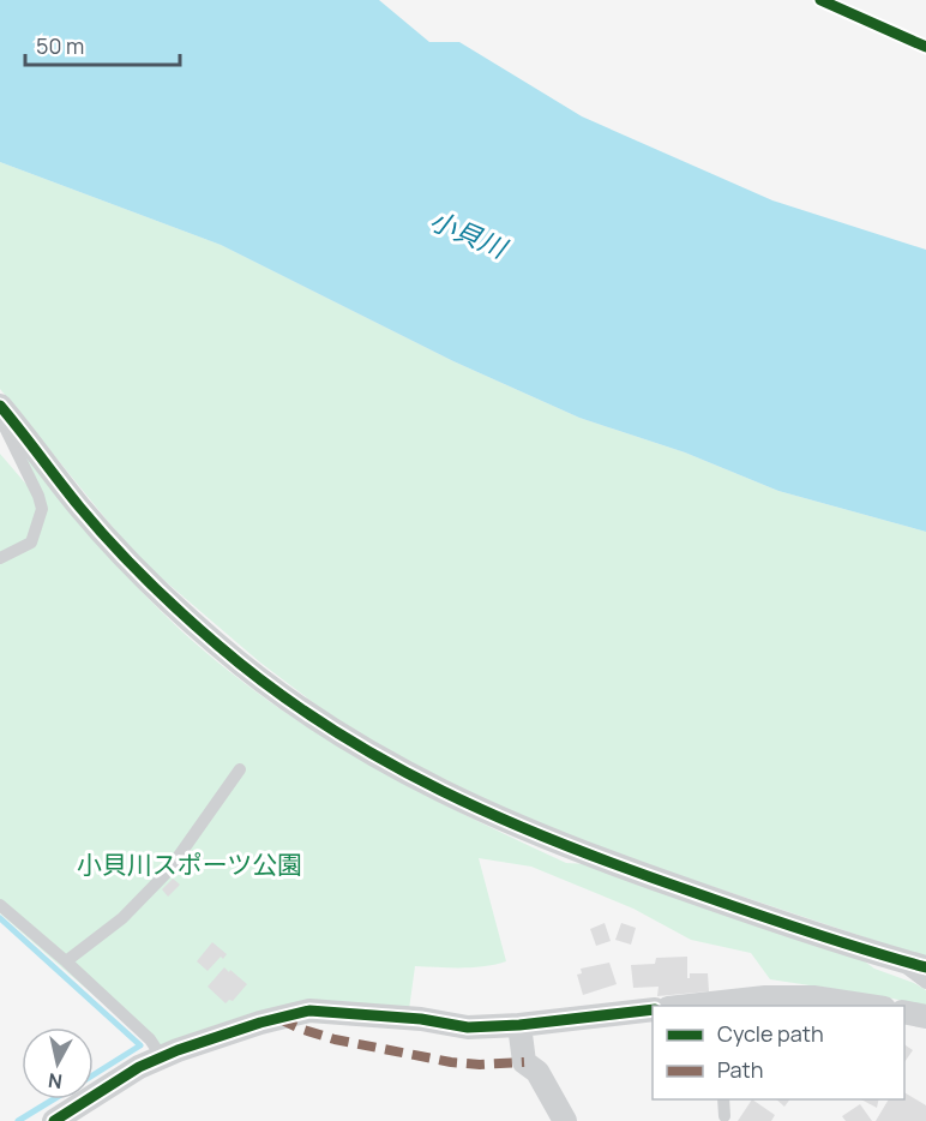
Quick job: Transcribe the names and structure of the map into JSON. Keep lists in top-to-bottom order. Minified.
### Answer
{"water":["小貝川"],"parks":["小貝川スポーツ公園"],"legend":["Cycle path","Path"],"scale_bar":"50 m","north":"bottom"}
